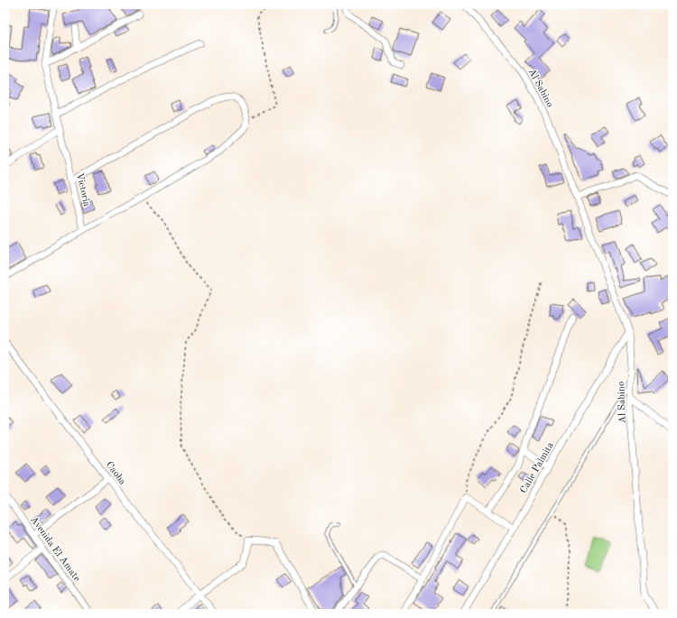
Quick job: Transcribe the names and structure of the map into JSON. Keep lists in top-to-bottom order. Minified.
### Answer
{"streets":{"street":["Al Sabino","Victoria","Calle Palmita","Caoba","Avenida El Amate"]},"crossings":[["Al Sabino","Calle Palmita"]]}
